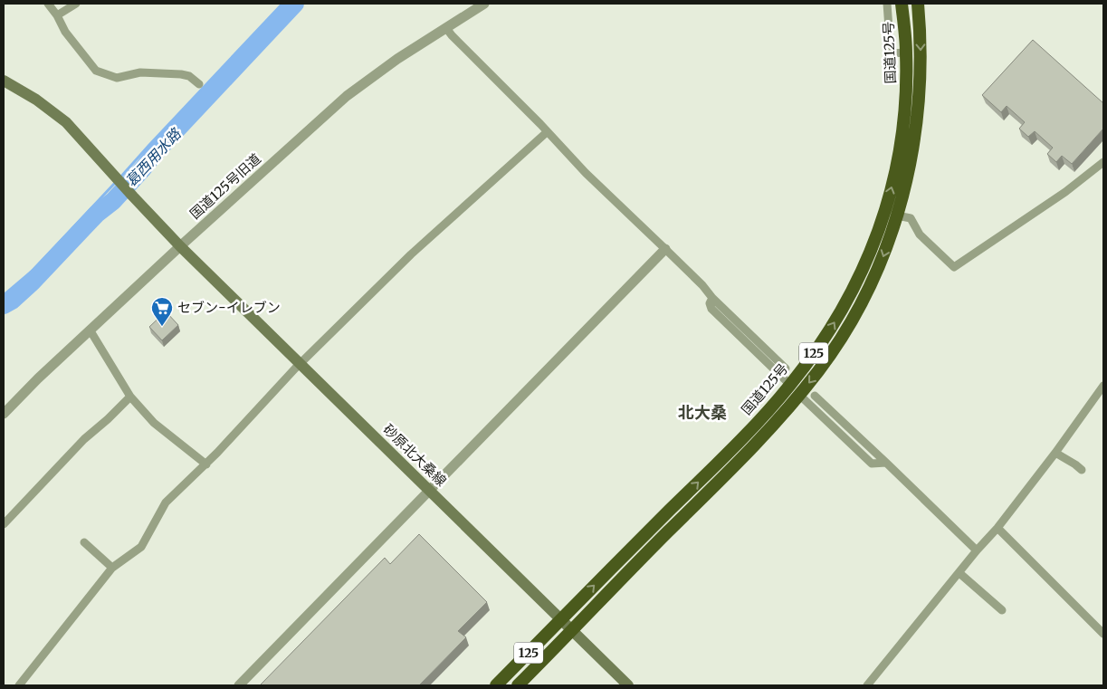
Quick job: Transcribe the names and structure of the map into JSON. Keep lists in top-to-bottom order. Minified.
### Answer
{"streets":{"highway":["国道125号","125"],"main road":["砂原北大桑線"],"street":["国道125号旧道"]},"crossings":[["国道125号","砂原北大桑線"],["国道125号旧道","砂原北大桑線"],["125","砂原北大桑線"]],"districts":["北大桑"],"water":["葛西用水路"],"places":{"supermarket":["セブン-イレブン"]}}
